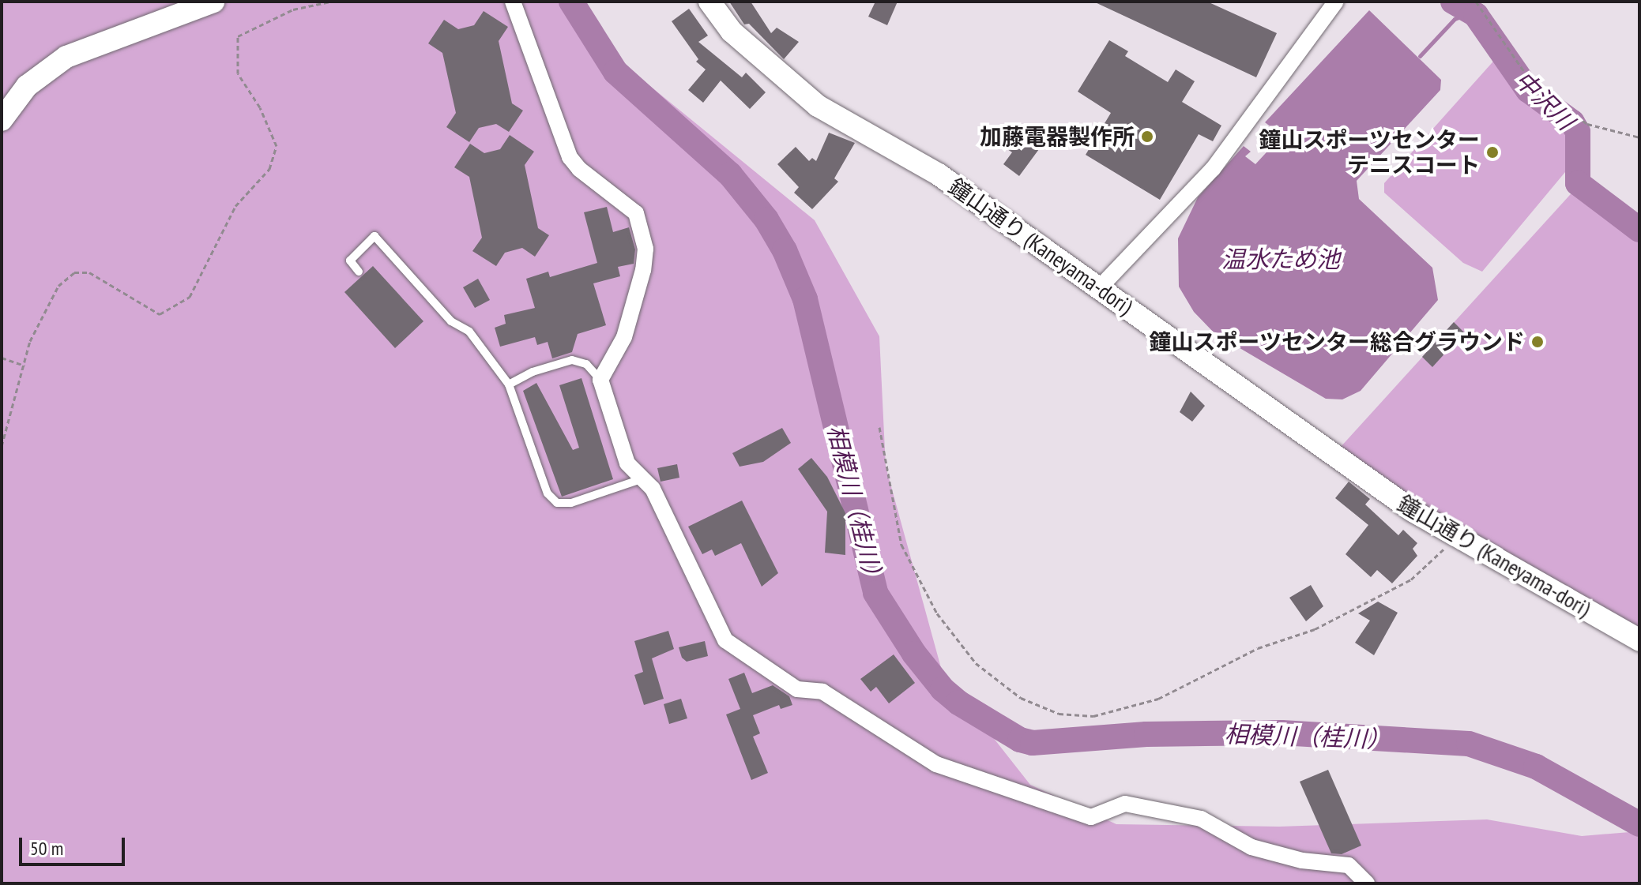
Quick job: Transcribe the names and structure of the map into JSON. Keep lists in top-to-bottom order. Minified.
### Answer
{"streets":{"street":["鐘山通り (Kaneyama-dori)"]},"water":["中沢川","温水ため池","相模川（桂川）"],"places":["加藤電器製作所","鐘山スポーツセンター テニスコート","鐘山スポーツセンター総合グラウンド"],"scale_bar":"50 m"}
